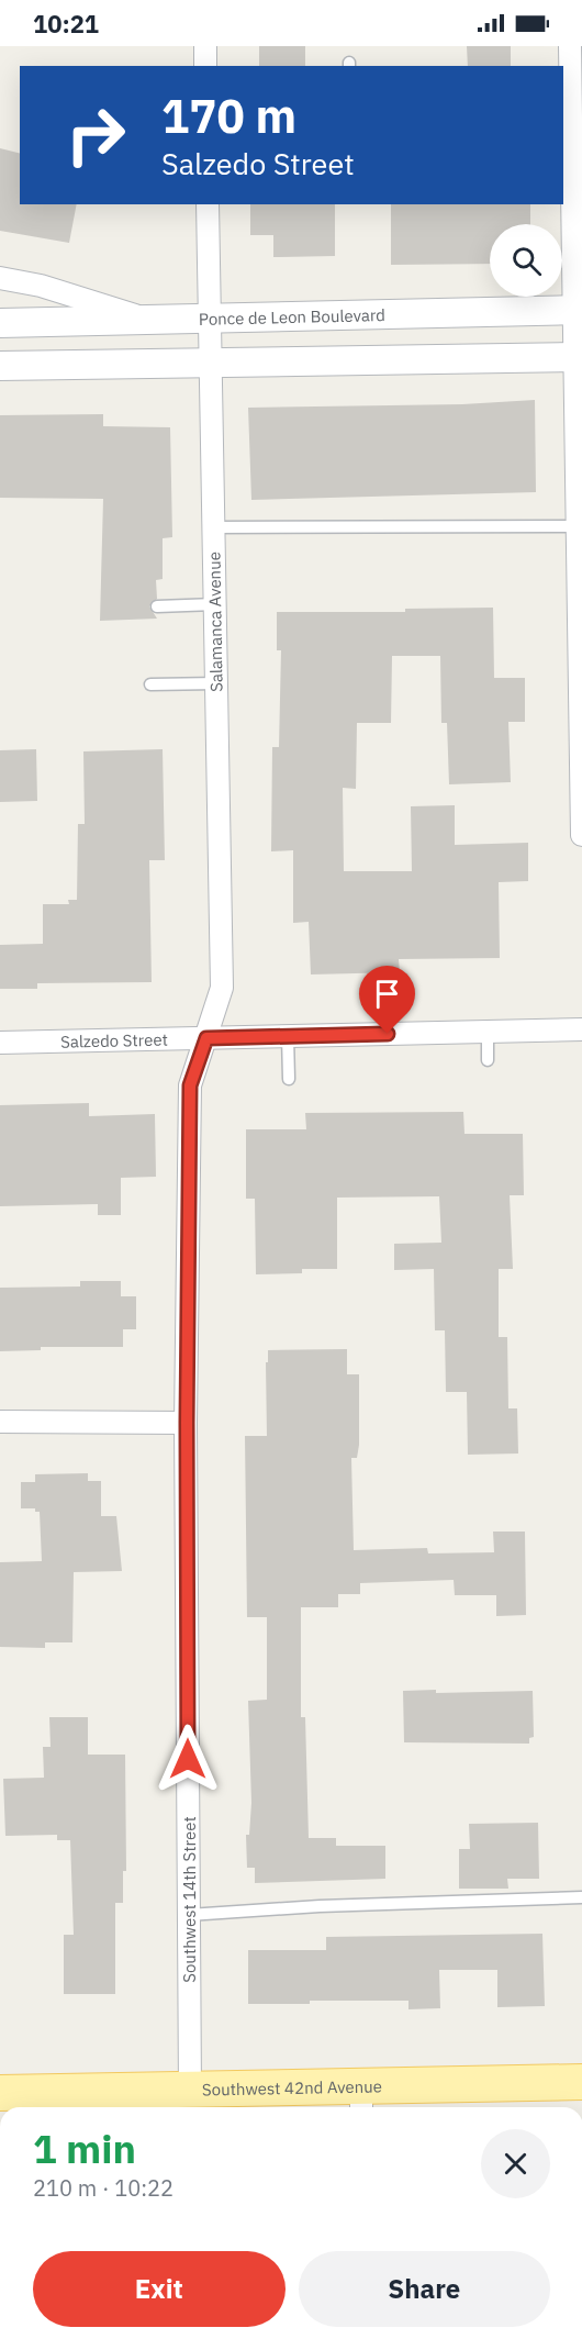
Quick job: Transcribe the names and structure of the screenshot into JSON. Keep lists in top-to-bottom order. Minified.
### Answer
{"streets":{"main road":["Southwest 42nd Avenue"],"street":["Ponce de Leon Boulevard","Salamanca Avenue","Salzedo Street","Southwest 14th Street"]},"crossings":[["Ponce de Leon Boulevard","Salamanca Avenue"],["Salamanca Avenue","Salzedo Street"],["Salamanca Avenue","Southwest 14th Street"],["Salzedo Street","Southwest 14th Street"],["Southwest 14th Street","Southwest 42nd Avenue"]],"page":{"status":"10:21","turn":["170 m","Salzedo Street"],"heading":["1 min","210 m · 10:22"],"buttons":["Exit","Share"]}}
